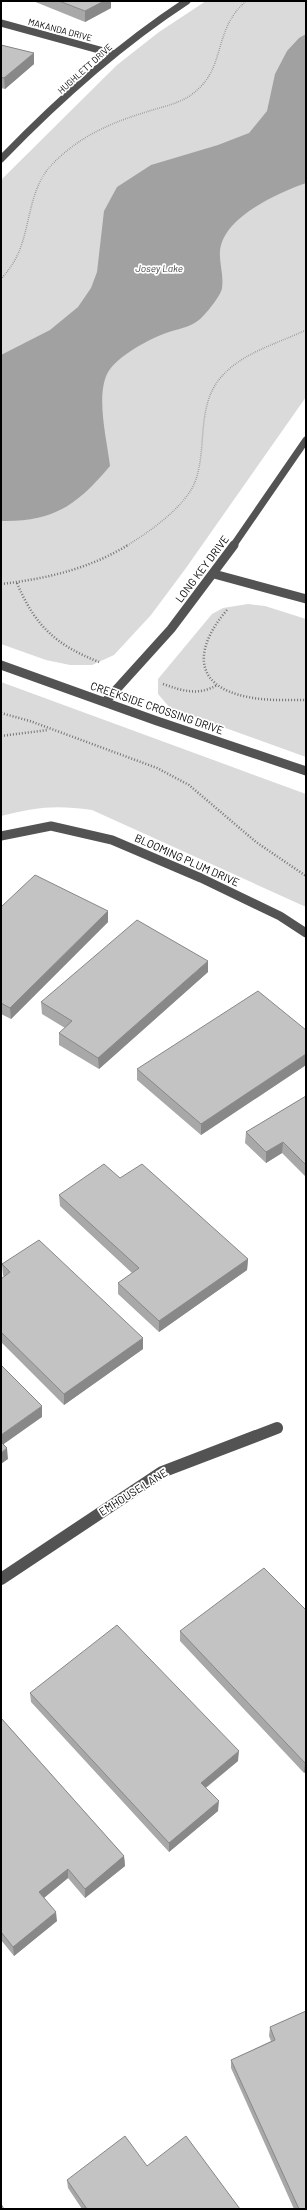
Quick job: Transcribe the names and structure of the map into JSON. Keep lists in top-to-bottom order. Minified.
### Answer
{"streets":{"street":["MAKANDA DRIVE","HUGHLETT DRIVE","LONG KEY DRIVE","CREEKSIDE CROSSING DRIVE","BLOOMING PLUM DRIVE","EMHOUSE LANE"]},"crossings":[["MAKANDA DRIVE","HUGHLETT DRIVE"],["LONG KEY DRIVE","CREEKSIDE CROSSING DRIVE"]],"water":["Josey Lake"]}
